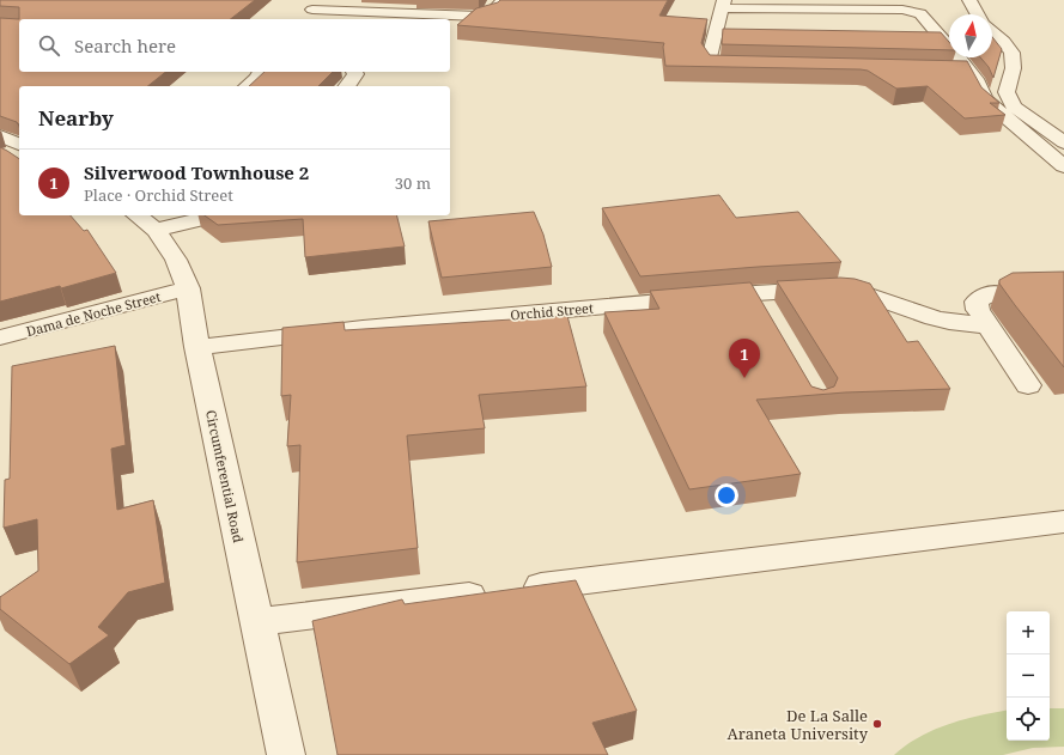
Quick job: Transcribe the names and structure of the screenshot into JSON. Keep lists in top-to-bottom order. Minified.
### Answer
{"streets":{"street":["Orchid Street","Dama de Noche Street","Circumferential Road"]},"crossings":[["Orchid Street","Circumferential Road"],["Dama de Noche Street","Circumferential Road"]],"places":["De La Salle Araneta University"],"north":"top","page":{"search":"Search here","heading":"Nearby","list":[{"mark":"1","name":"Silverwood Townhouse 2","note":"Place · Orchid Street","value":"30 m"}],"pins":"1","map_buttons":["+","−"]}}
